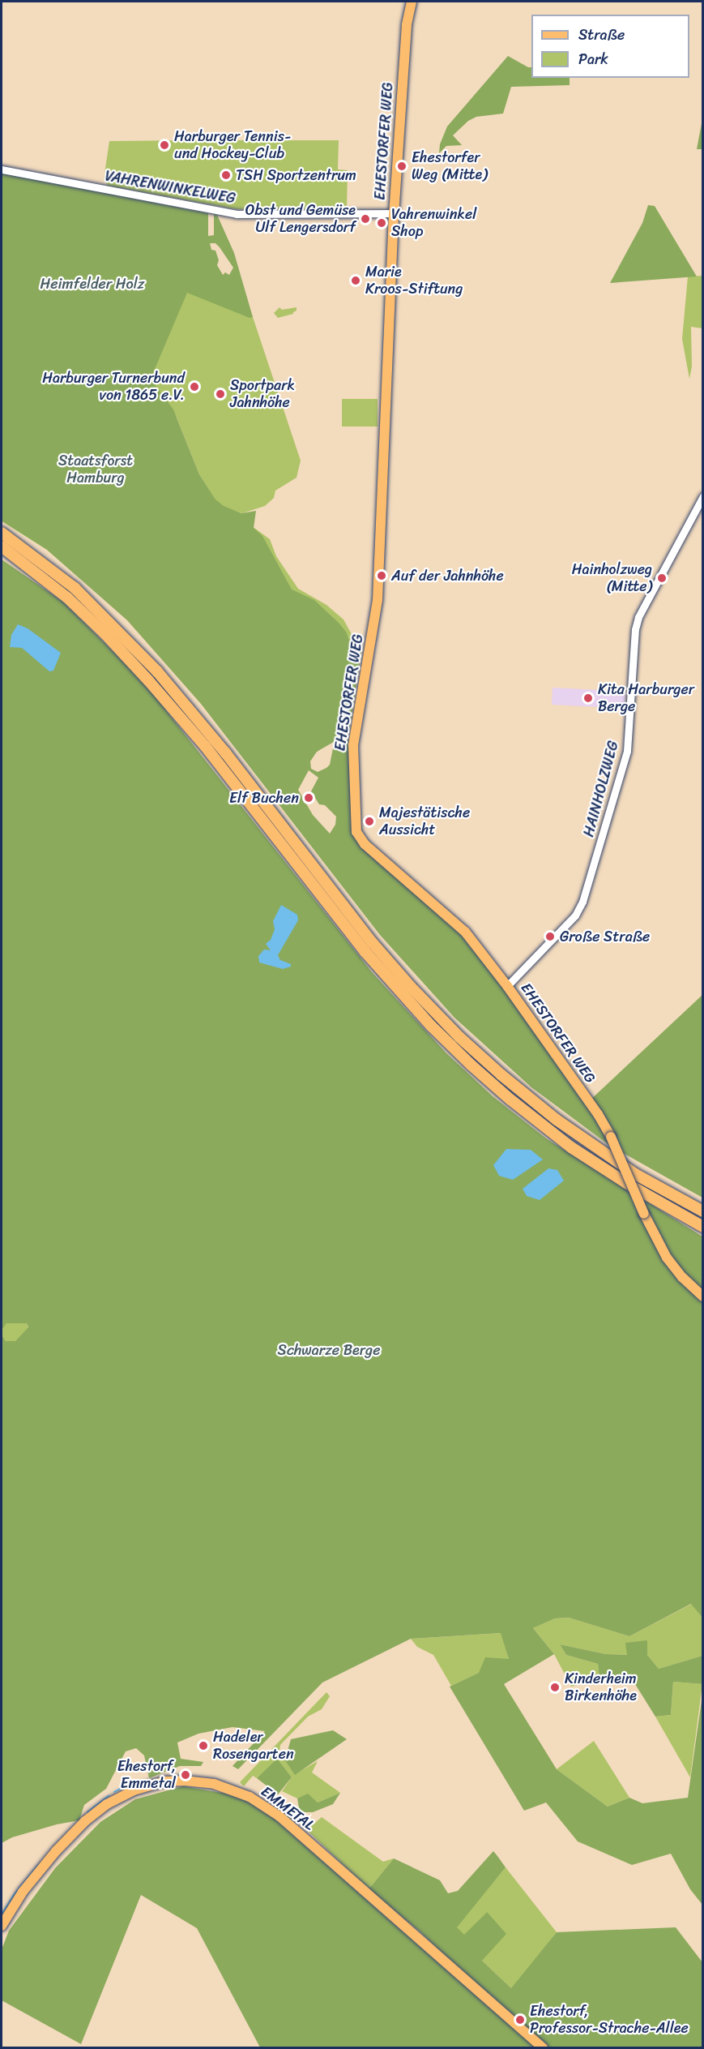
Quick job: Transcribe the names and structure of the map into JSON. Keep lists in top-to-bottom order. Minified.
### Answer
{"streets":{"main road":["EHESTORFER WEG","EMMETAL"],"street":["VAHRENWINKELWEG","HAINHOLZWEG"]},"crossings":[["EHESTORFER WEG","VAHRENWINKELWEG"],["EHESTORFER WEG","HAINHOLZWEG"]],"parks":["Heimfelder Holz","Staatsforst Hamburg","Schwarze Berge"],"places":["Harburger Tennis- und Hockey-Club","Ehestorfer Weg (Mitte)","TSH Sportzentrum","Obst und Gemüse Ulf Lengersdorf","Vahrenwinkel Shop","Marie Kroos-Stiftung","Harburger Turnerbund von 1865 e.V.","Sportpark Jahnhöhe","Auf der Jahnhöhe","Hainholzweg (Mitte)","Kita Harburger Berge","Elf Buchen","Majestätische Aussicht","Große Straße","Kinderheim Birkenhöhe","Hadeler Rosengarten","Ehestorf, Emmetal","Ehestorf, Professor-Strache-Allee"],"legend":["Straße","Park"]}
